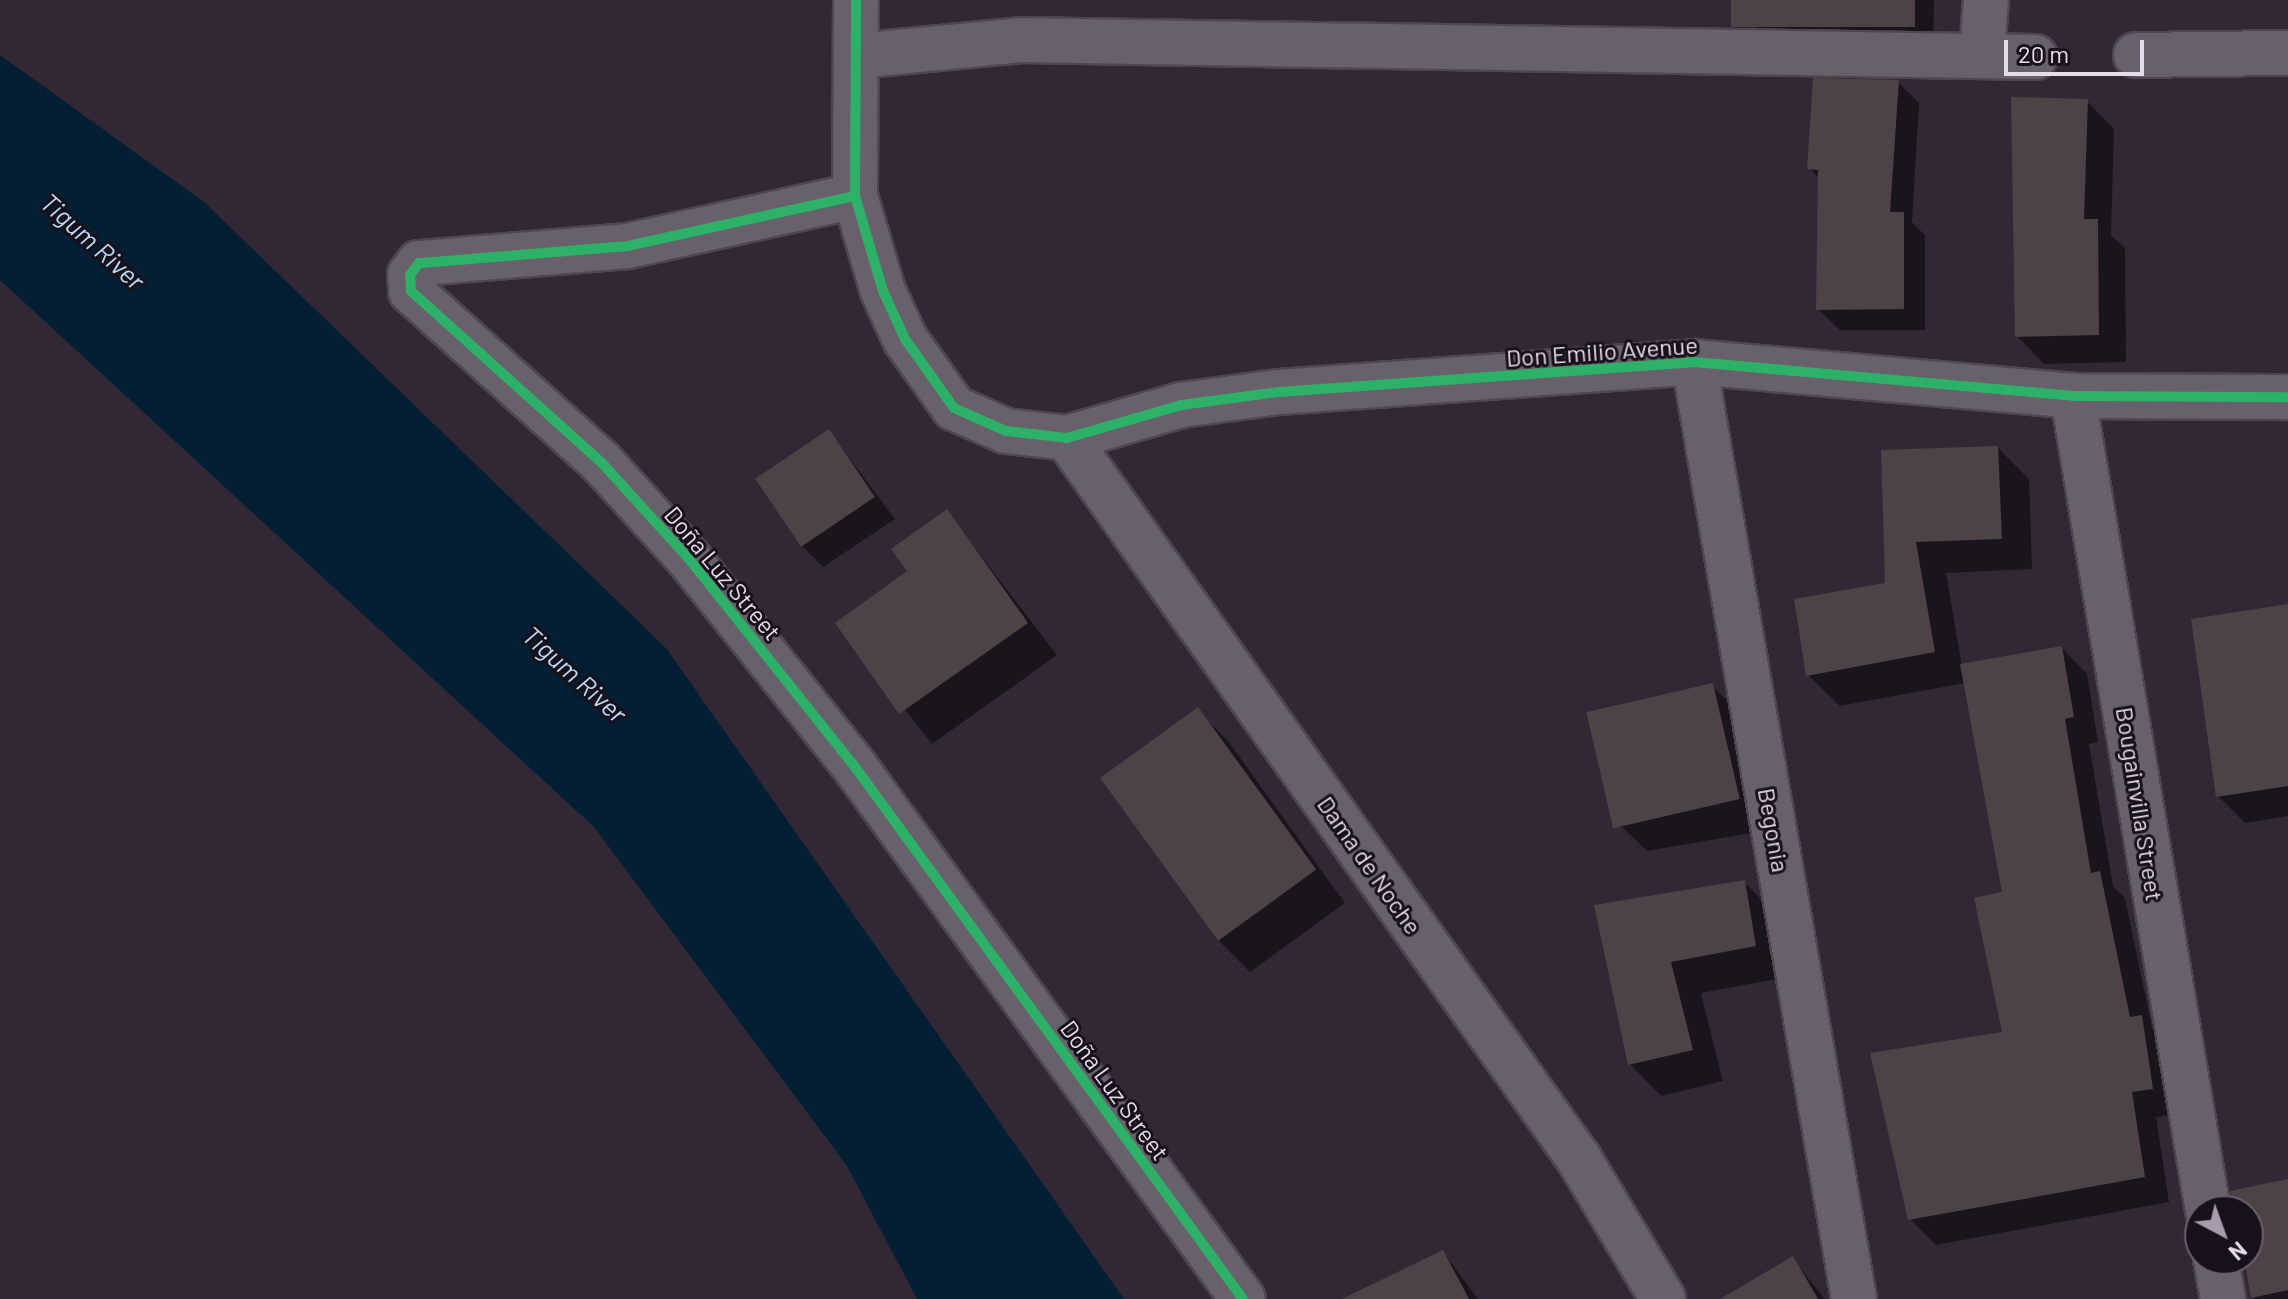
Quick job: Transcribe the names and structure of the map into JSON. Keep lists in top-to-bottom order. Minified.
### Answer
{"streets":{"street":["Don Emilio Avenue","Doña Luz Street","Bougainvilla Street","Begonia","Dama de Noche"]},"crossings":[["Don Emilio Avenue","Bougainvilla Street"],["Don Emilio Avenue","Begonia"],["Don Emilio Avenue","Dama de Noche"]],"water":["Tigum River"],"scale_bar":"20 m","north":"bottom right"}
